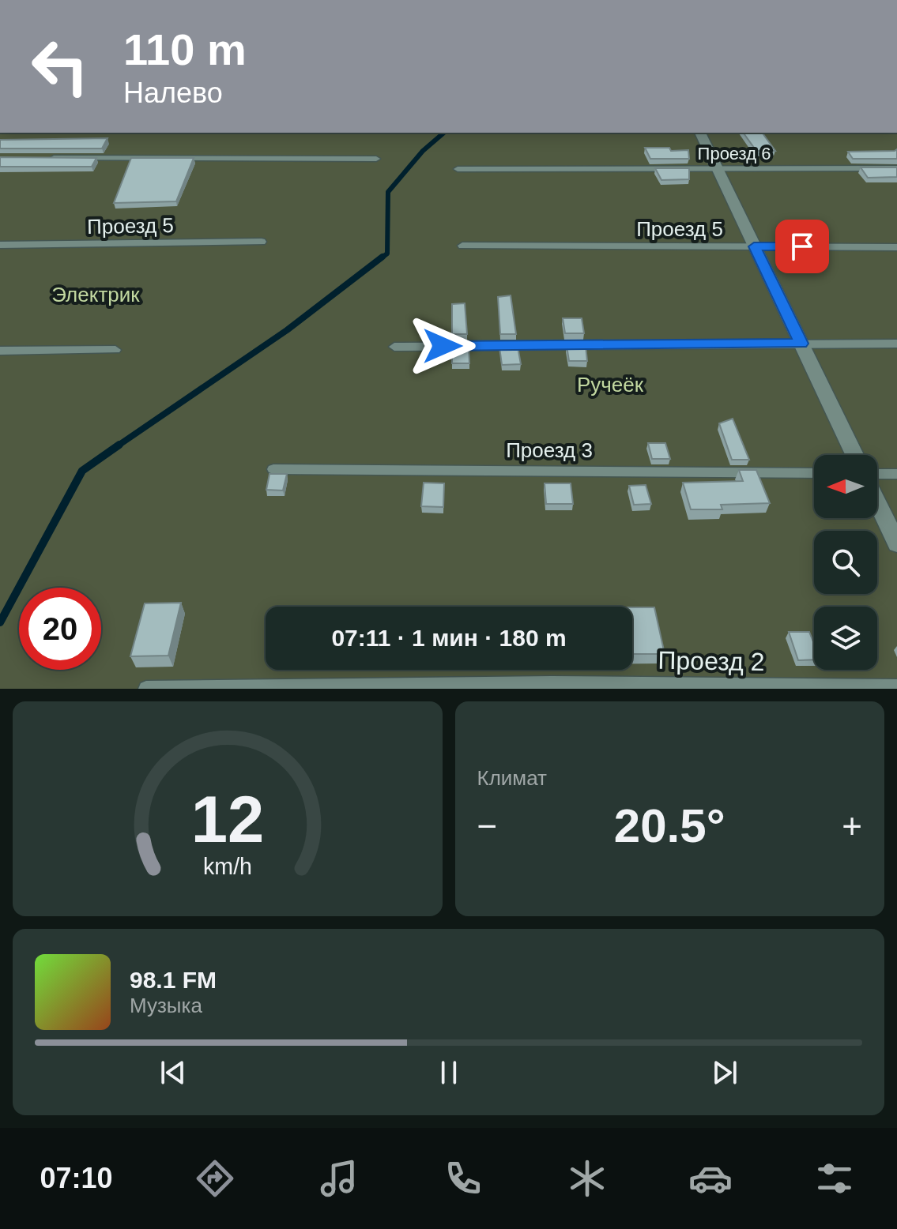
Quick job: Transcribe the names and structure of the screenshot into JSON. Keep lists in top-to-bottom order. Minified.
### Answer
{"streets":{"lane":["Проезд 6","Проезд 5","Проезд 3","Проезд 2"]},"parks":["Электрик","Ручеёк"],"north":"left","page":{"turn":["110 m","Налево"],"limit":"20","trip":"07:11 · 1 мин · 180 m","tile":"Климат","heat":["−","20.5°","+"],"song":["98.1 FM","Музыка"],"tabs":"07:10","gauge":["12","km/h"]}}
